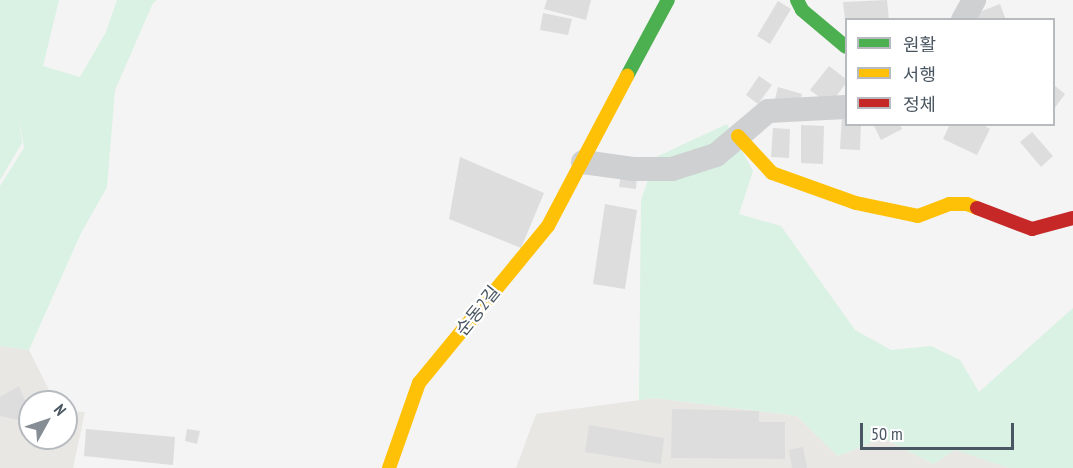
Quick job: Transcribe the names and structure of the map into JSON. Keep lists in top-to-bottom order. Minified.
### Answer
{"streets":{"street":["순동2길"]},"legend":["원활","서행","정체"],"scale_bar":"50 m","north":"top right"}
